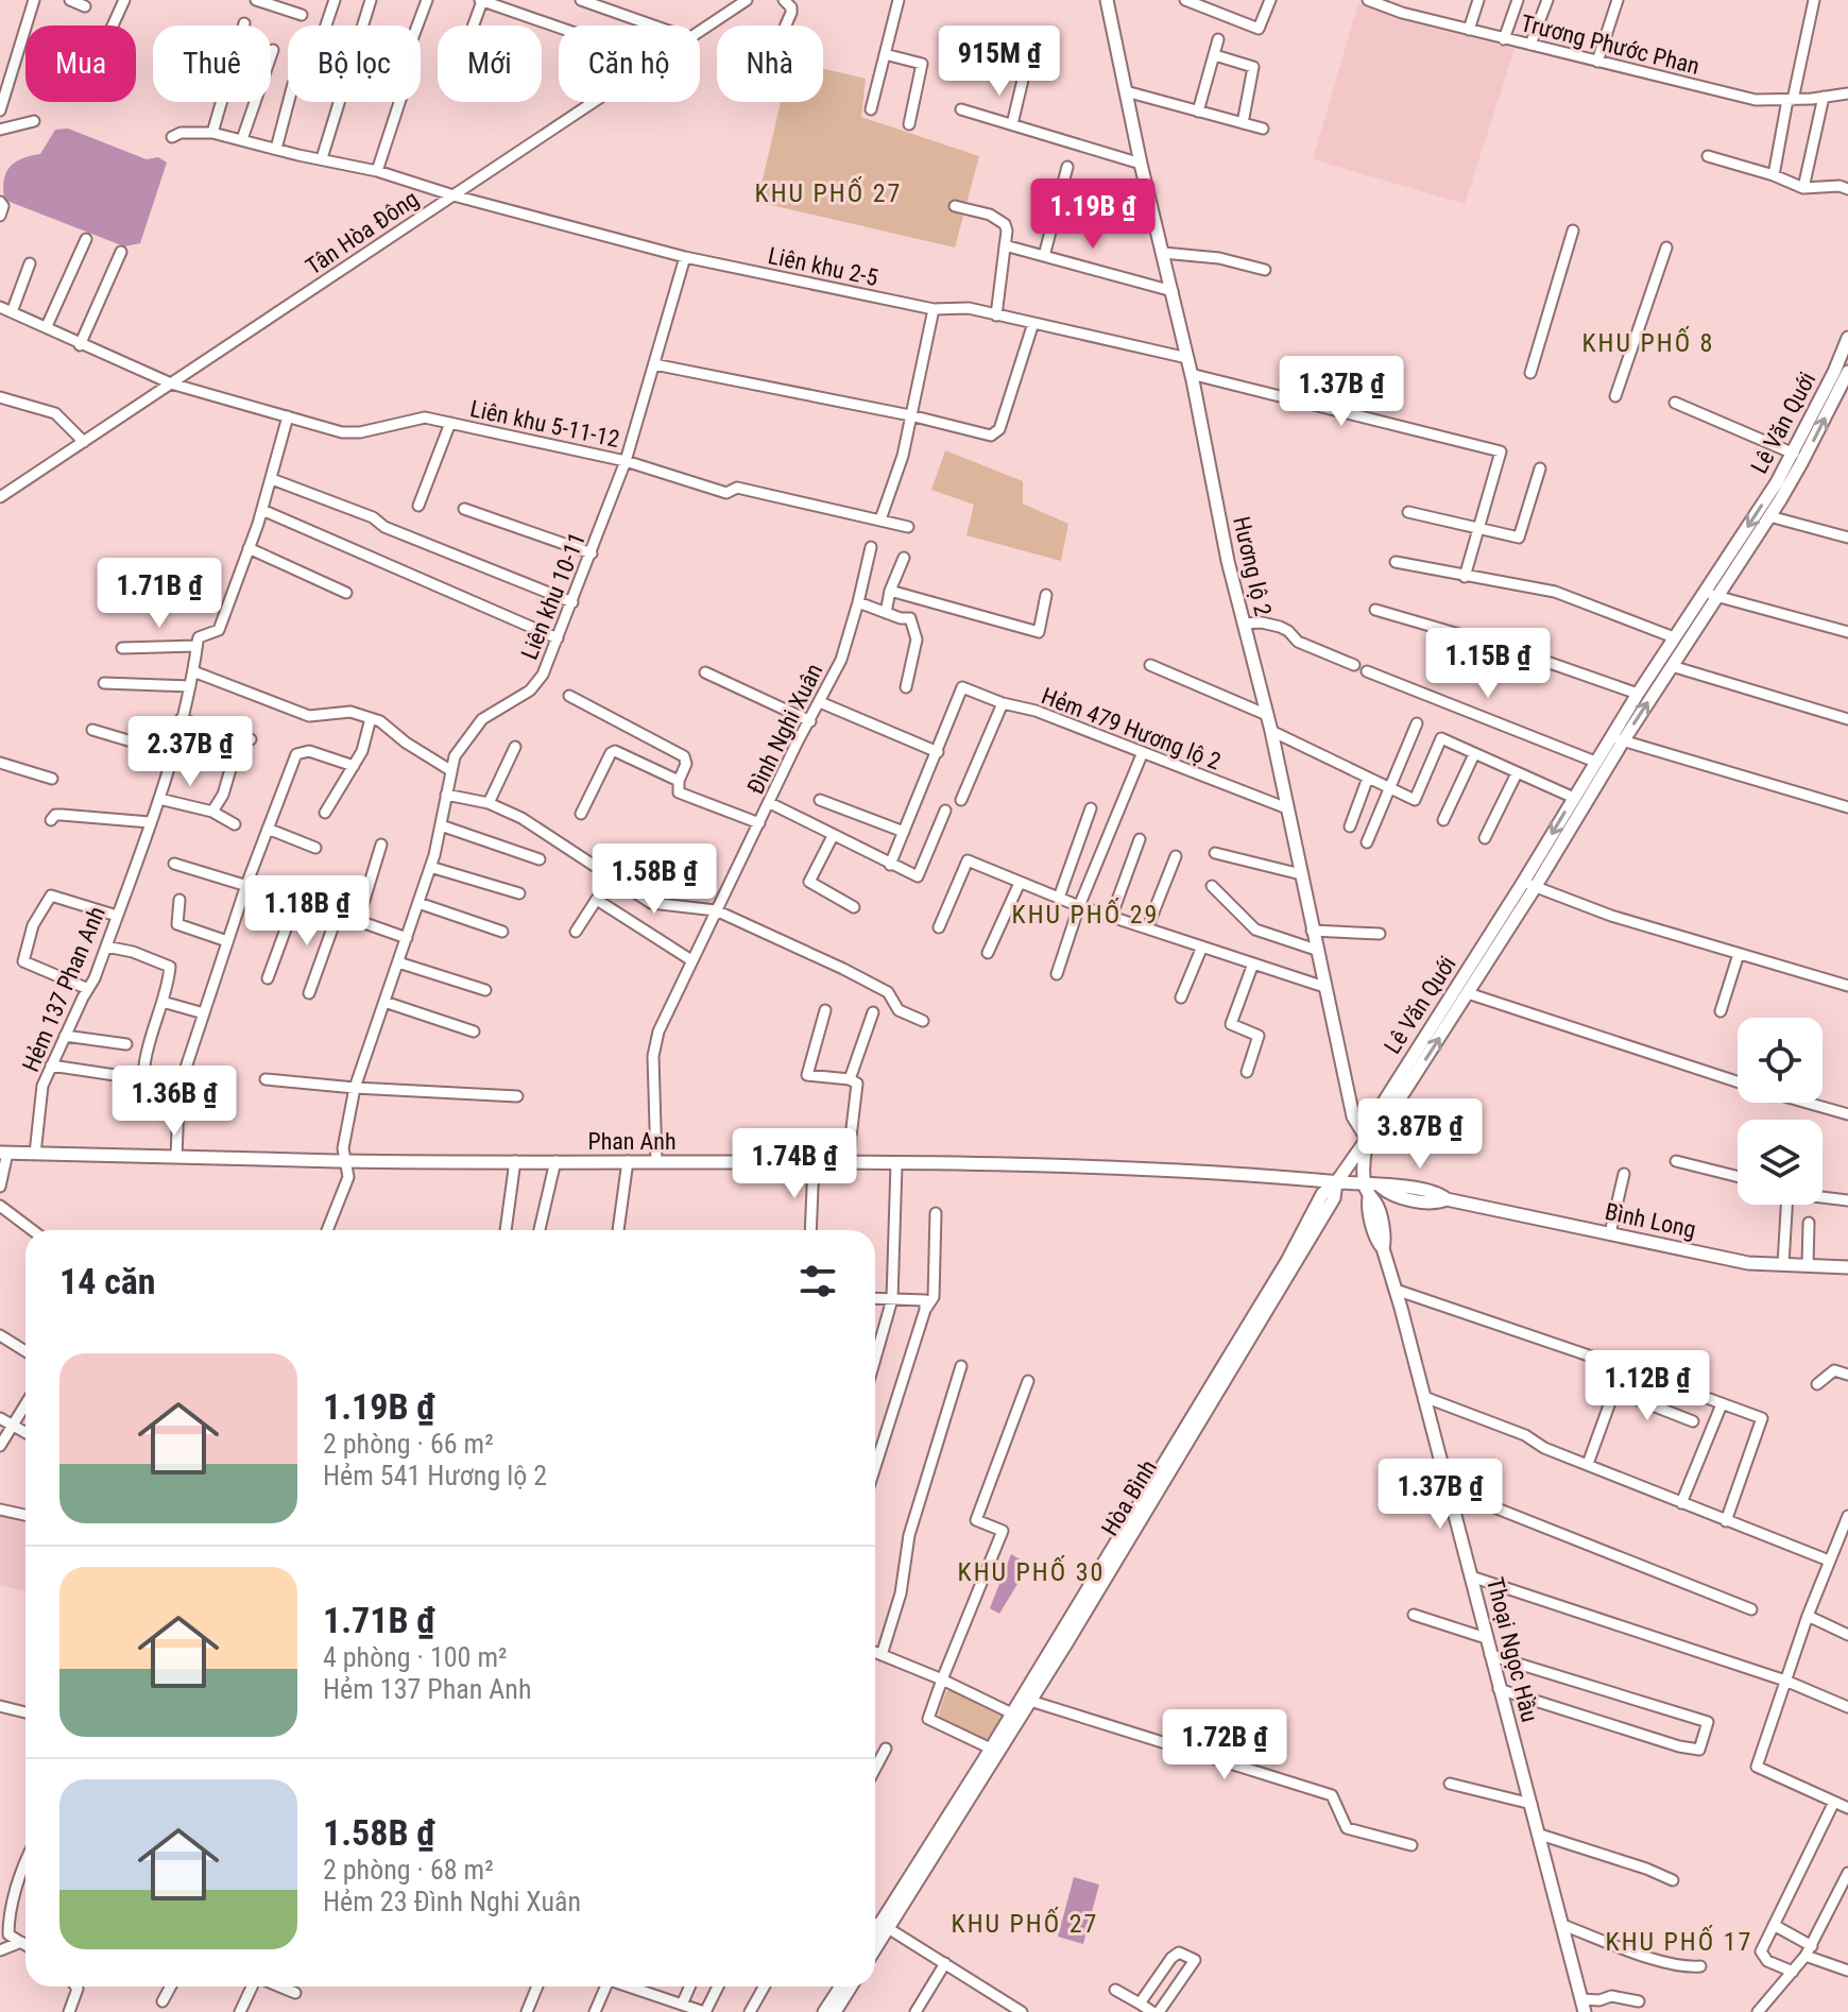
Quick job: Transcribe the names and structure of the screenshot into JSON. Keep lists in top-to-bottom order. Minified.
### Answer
{"streets":{"main road":["Lê Văn Quới","Hương lộ 2","Phan Anh","Bình Long","Hòa Bình","Thoại Ngọc Hầu"],"street":["Trương Phước Phan","Tân Hòa Đông","Liên khu 2-5","Liên khu 5-11-12","Liên khu 10-11","Đình Nghi Xuân","Hẻm 479 Hương lộ 2","Hẻm 137 Phan Anh"]},"crossings":[["Tân Hòa Đông","Liên khu 2-5"],["Tân Hòa Đông","Liên khu 5-11-12"],["Liên khu 2-5","Hương lộ 2"],["Liên khu 2-5","Liên khu 10-11"],["Lê Văn Quới","Hương lộ 2"],["Lê Văn Quới","Hòa Bình"],["Lê Văn Quới","Thoại Ngọc Hầu"],["Liên khu 5-11-12","Liên khu 10-11"],["Hương lộ 2","Hẻm 479 Hương lộ 2"],["Hương lộ 2","Hòa Bình"],["Hương lộ 2","Thoại Ngọc Hầu"],["Liên khu 10-11","Phan Anh"],["Đình Nghi Xuân","Phan Anh"],["Hẻm 137 Phan Anh","Phan Anh"],["Phan Anh","Bình Long"],["Phan Anh","Hòa Bình"],["Phan Anh","Thoại Ngọc Hầu"],["Bình Long","Thoại Ngọc Hầu"],["Hòa Bình","Thoại Ngọc Hầu"]],"districts":["KHU PHỐ 27","KHU PHỐ 8","KHU PHỐ 29","KHU PHỐ 30","KHU PHỐ 27","KHU PHỐ 17"],"page":{"price":["915M ₫","1.19B ₫","1.37B ₫","1.71B ₫","1.15B ₫","2.37B ₫","1.58B ₫","1.18B ₫","1.36B ₫","3.87B ₫","1.74B ₫","1.12B ₫","1.37B ₫","1.72B ₫"],"chip":["Mua","Thuê","Bộ lọc","Mới","Căn hộ","Nhà"],"heading":"14 căn","list":[{"name":"1.19B ₫","note":"2 phòng · 66 m² · Hẻm 541 Hương lộ 2"},{"name":"1.71B ₫","note":"4 phòng · 100 m² · Hẻm 137 Phan Anh"},{"name":"1.58B ₫","note":"2 phòng · 68 m² · Hẻm 23 Đình Nghi Xuân"}]}}
